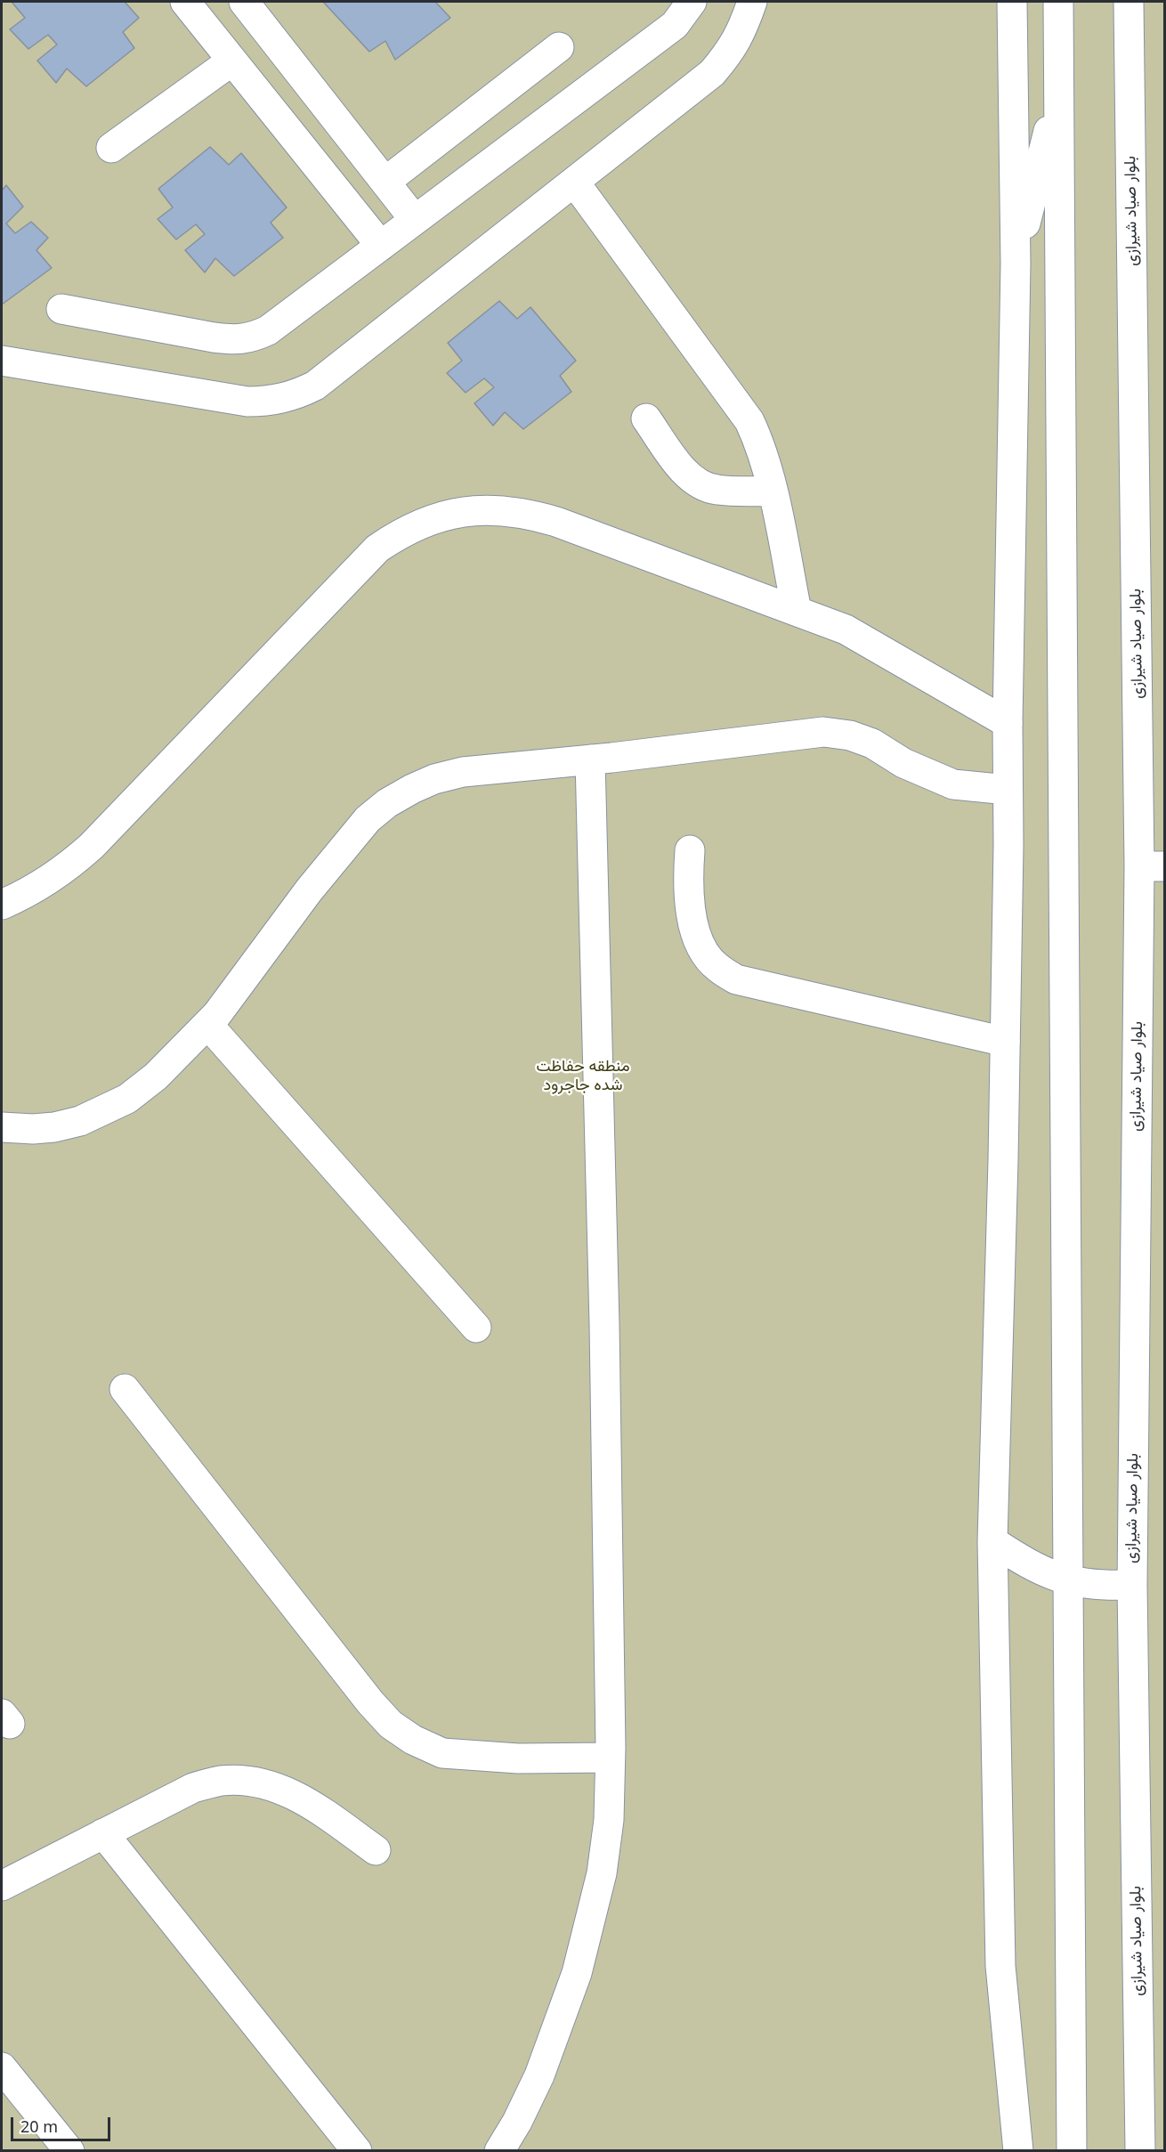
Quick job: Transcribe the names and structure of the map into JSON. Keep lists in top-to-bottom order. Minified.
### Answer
{"streets":{"street":["بلوار صیاد شیرازی"]},"parks":["منطقه حفاظت شده جاجرود"],"scale_bar":"20 m"}
